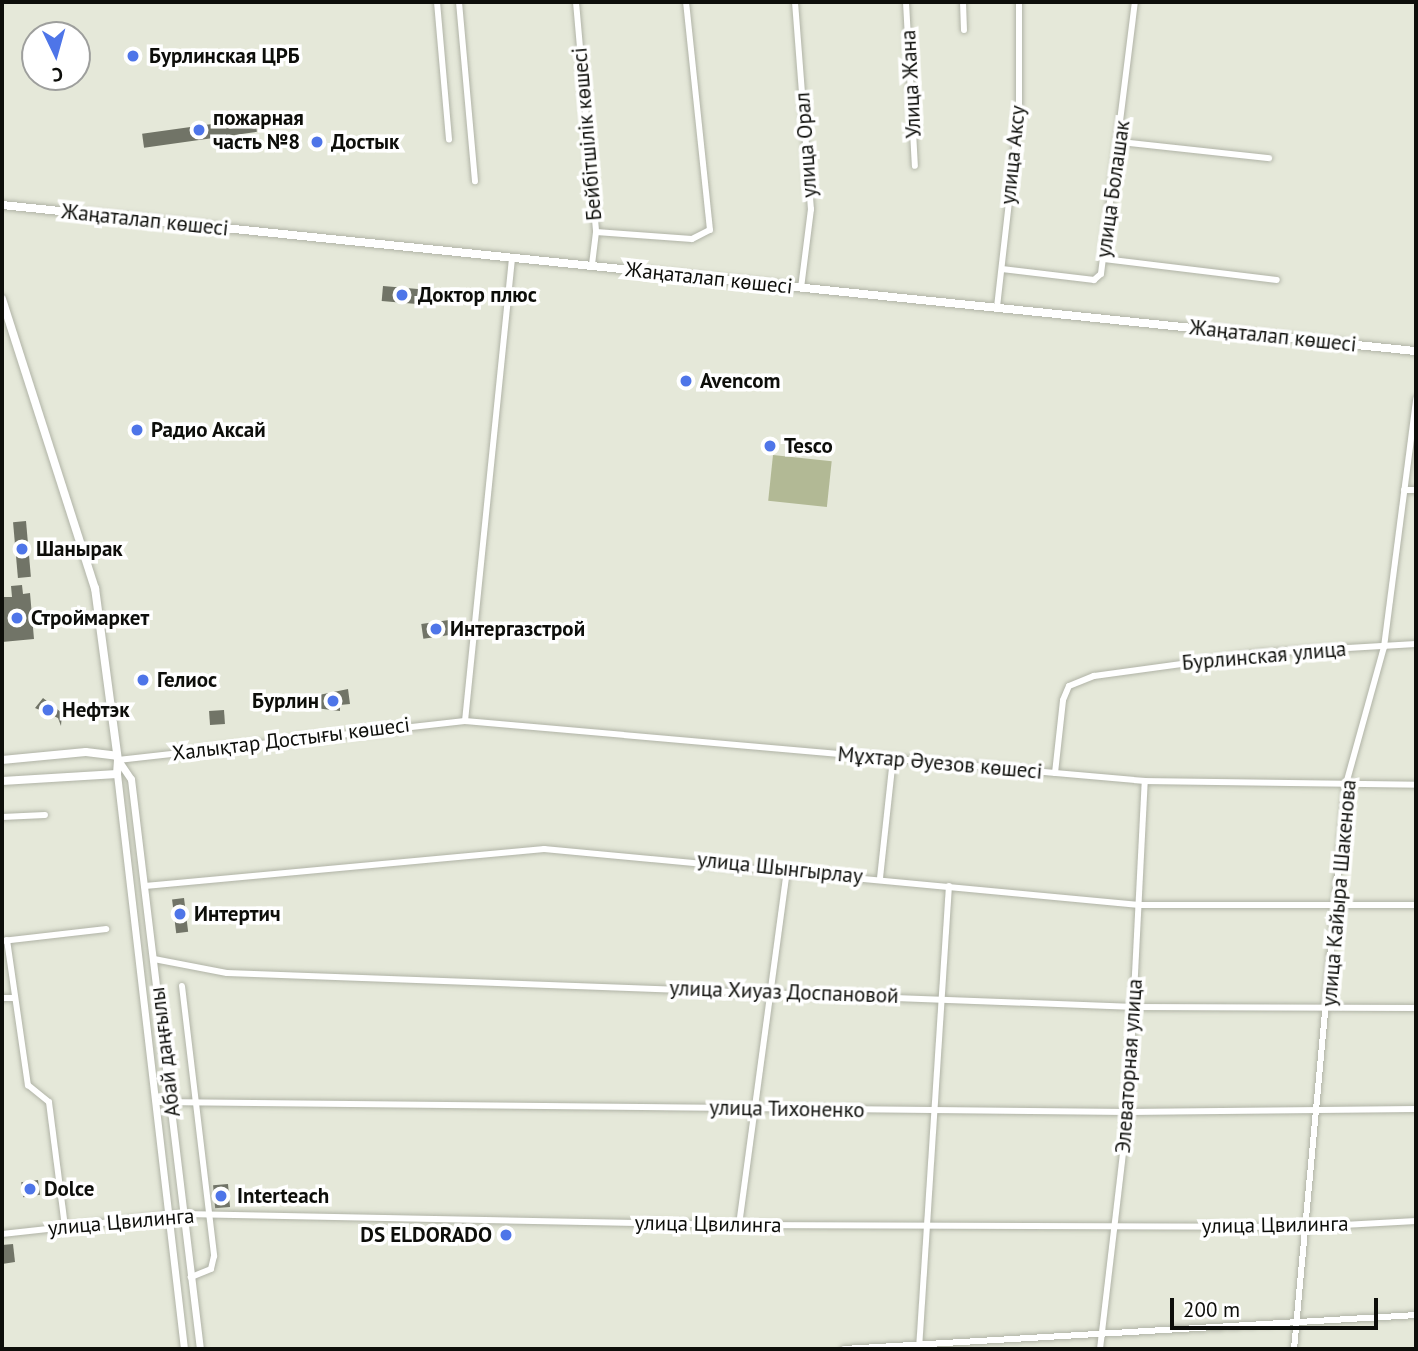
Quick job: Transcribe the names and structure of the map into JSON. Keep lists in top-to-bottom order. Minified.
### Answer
{"streets":{"main road":["Жаңаталап көшесі","Халықтар Достығы көшесі"],"street":["Улица Жана","Бейбітшілік көшесі","улица Орал","улица Аксу","улица Болашак","Бурлинская улица","Мұхтар Әуезов көшесі","улица Шынгырлау","улица Кайыра Шакенова","улица Хиуаз Доспановой","Абай даңғылы","Элеваторная улица","улица Тихоненко","улица Цвилинга"]},"crossings":[["Бейбітшілік көшесі","Жаңаталап көшесі"],["улица Орал","Жаңаталап көшесі"],["улица Аксу","улица Болашак"],["улица Аксу","Жаңаталап көшесі"],["Бурлинская улица","Мұхтар Әуезов көшесі"],["Бурлинская улица","улица Кайыра Шакенова"],["Халықтар Достығы көшесі","Мұхтар Әуезов көшесі"],["Халықтар Достығы көшесі","Абай даңғылы"],["Мұхтар Әуезов көшесі","улица Кайыра Шакенова"],["Мұхтар Әуезов көшесі","Элеваторная улица"],["улица Шынгырлау","улица Кайыра Шакенова"],["улица Шынгырлау","Абай даңғылы"],["улица Шынгырлау","Элеваторная улица"],["улица Кайыра Шакенова","улица Хиуаз Доспановой"],["улица Кайыра Шакенова","улица Тихоненко"],["улица Кайыра Шакенова","улица Цвилинга"],["улица Хиуаз Доспановой","Абай даңғылы"],["улица Хиуаз Доспановой","Элеваторная улица"],["Абай даңғылы","улица Тихоненко"],["Абай даңғылы","улица Цвилинга"],["Элеваторная улица","улица Тихоненко"],["Элеваторная улица","улица Цвилинга"]],"places":["Бурлинская ЦРБ","пожарная часть №8","Достык","Доктор плюс","Avencom","Радио Аксай","Tesco","Шанырак","Строймаркет","Интергазстрой","Гелиос","Бурлин","Нефтэк","Интертич","Dolce","Interteach","DS ELDORADO"],"scale_bar":"200 m","north":"bottom"}
